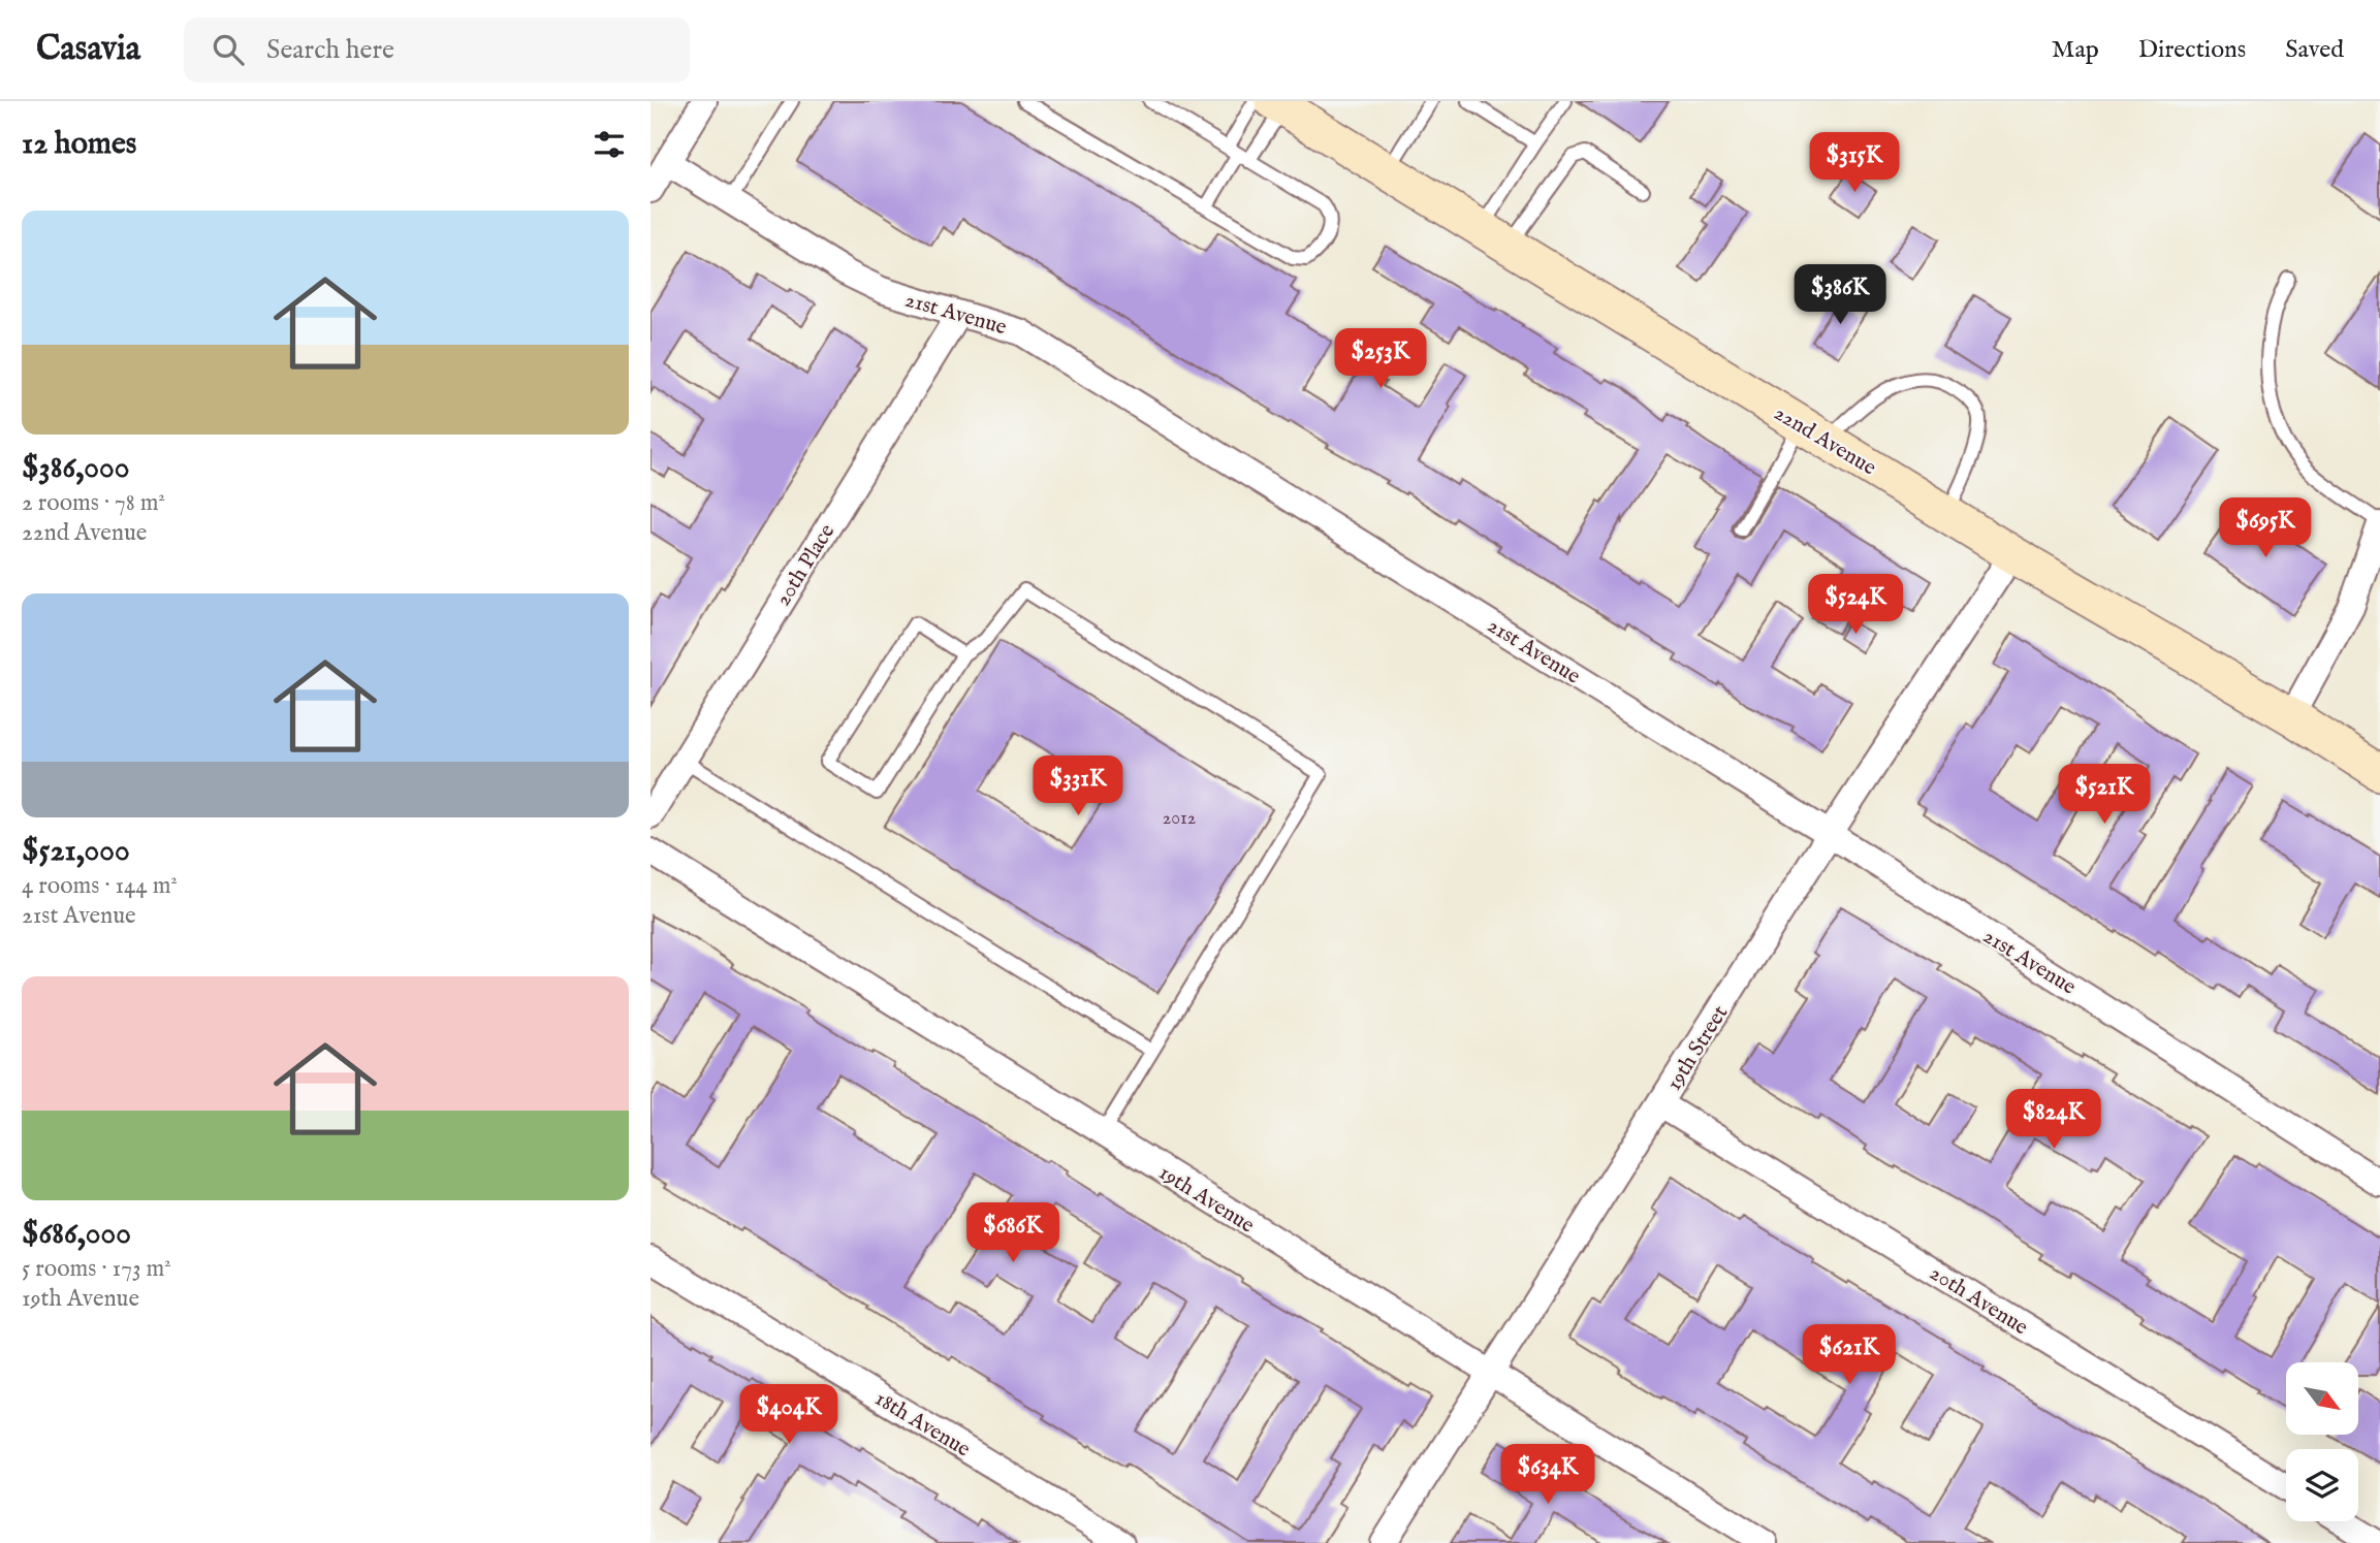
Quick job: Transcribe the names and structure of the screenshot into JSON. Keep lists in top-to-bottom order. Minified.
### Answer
{"streets":{"street":["21st Avenue","22nd Avenue","20th Place","19th Street","19th Avenue","20th Avenue","18th Avenue"]},"crossings":[["21st Avenue","20th Place"],["21st Avenue","19th Street"],["22nd Avenue","19th Street"],["19th Street","19th Avenue"],["19th Street","20th Avenue"]],"house_numbers":["2012"],"north":"bottom right","page":{"header":"Casavia","search":"Search here","nav":["Map","Directions","Saved"],"heading":"12 homes","price":["$315K","$386K","$253K","$695K","$524K","$331K","$521K","$824K","$686K","$621K","$404K","$634K"],"list":[{"name":"$386,000","note":"2 rooms · 78 m² · 22nd Avenue"},{"name":"$521,000","note":"4 rooms · 144 m² · 21st Avenue"},{"name":"$686,000","note":"5 rooms · 173 m² · 19th Avenue"}]}}
